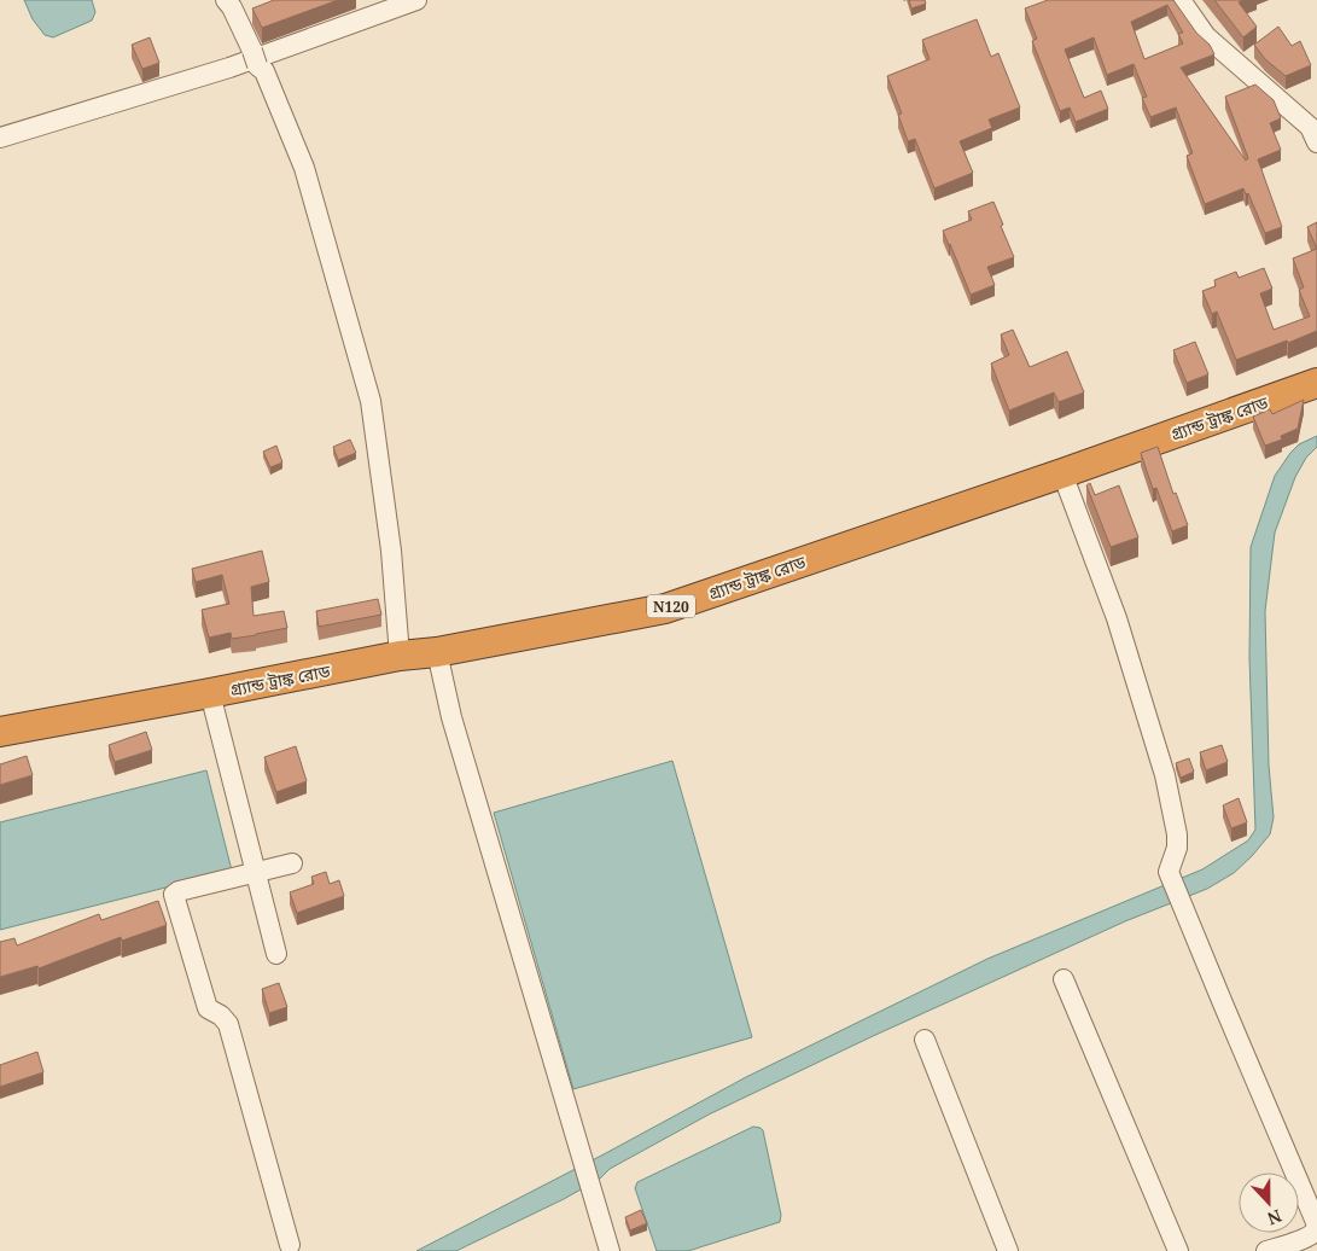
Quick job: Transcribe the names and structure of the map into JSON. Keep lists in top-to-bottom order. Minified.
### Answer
{"streets":{"highway":["গ্র্যান্ড ট্রাঙ্ক রোড","N120"]},"north":"bottom"}
